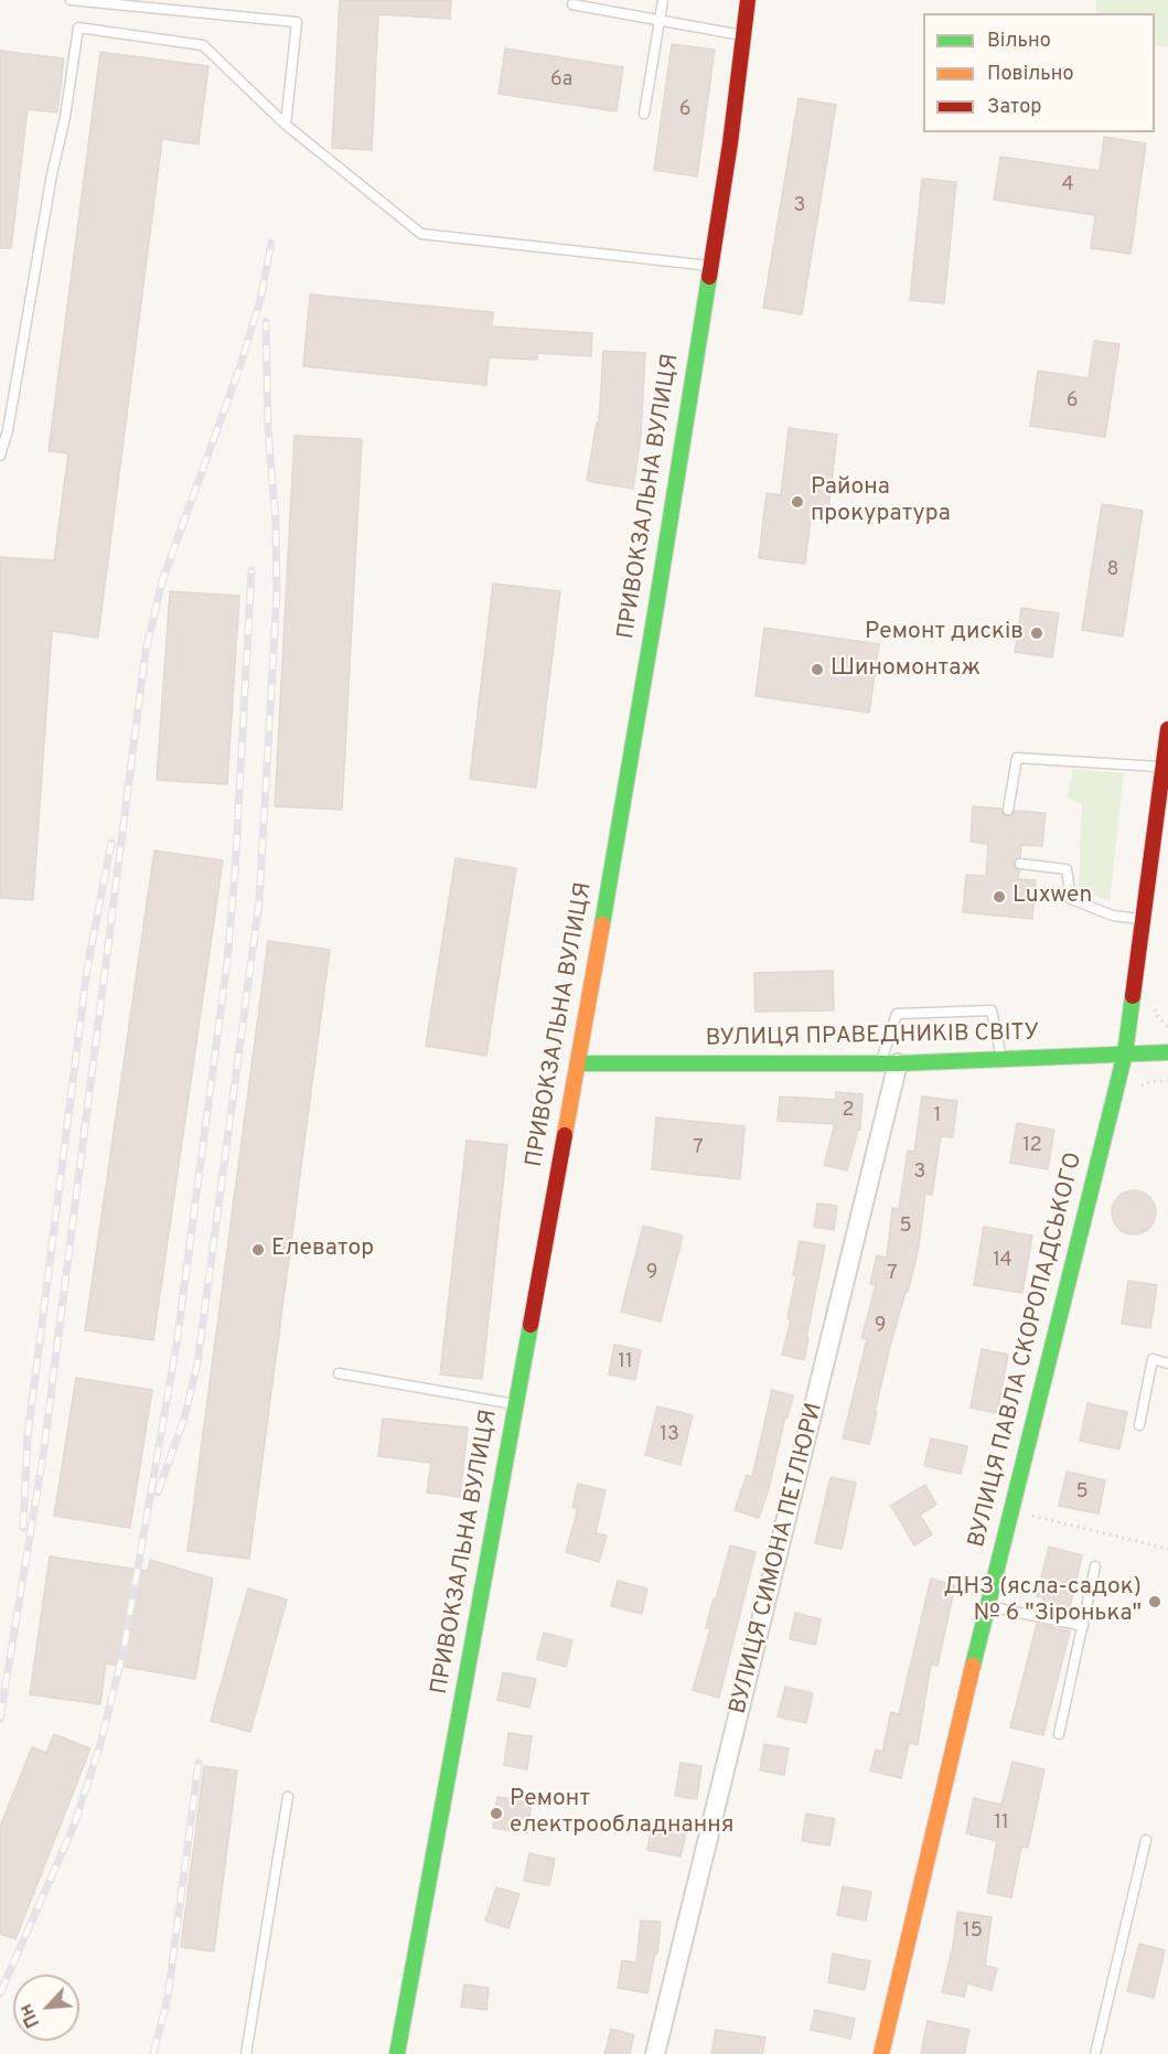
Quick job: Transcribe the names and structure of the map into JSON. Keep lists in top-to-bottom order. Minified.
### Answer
{"streets":{"street":["ПРИВОКЗАЛЬНА ВУЛИЦЯ","ВУЛИЦЯ ПРАВЕДНИКІВ СВІТУ","ВУЛИЦЯ ПАВЛА СКОРОПАДСЬКОГО","ВУЛИЦЯ СИМОНА ПЕТЛЮРИ"]},"crossings":[["ПРИВОКЗАЛЬНА ВУЛИЦЯ","ВУЛИЦЯ ПРАВЕДНИКІВ СВІТУ"],["ВУЛИЦЯ ПРАВЕДНИКІВ СВІТУ","ВУЛИЦЯ ПАВЛА СКОРОПАДСЬКОГО"],["ВУЛИЦЯ ПРАВЕДНИКІВ СВІТУ","ВУЛИЦЯ СИМОНА ПЕТЛЮРИ"]],"places":["Района прокуратура","Ремонт дисків","Шиномонтаж","Luxwen","Елеватор","ДНЗ (ясла-садок) № 6 \"Зіронька\"","Ремонт електрообладнання"],"house_numbers":["6а","6","4","3","6","8","2","1","12","7","3","5","14","9","7","9","11","13","5","11","15"],"legend":["Вільно","Повільно","Затор"],"north":"bottom left"}
